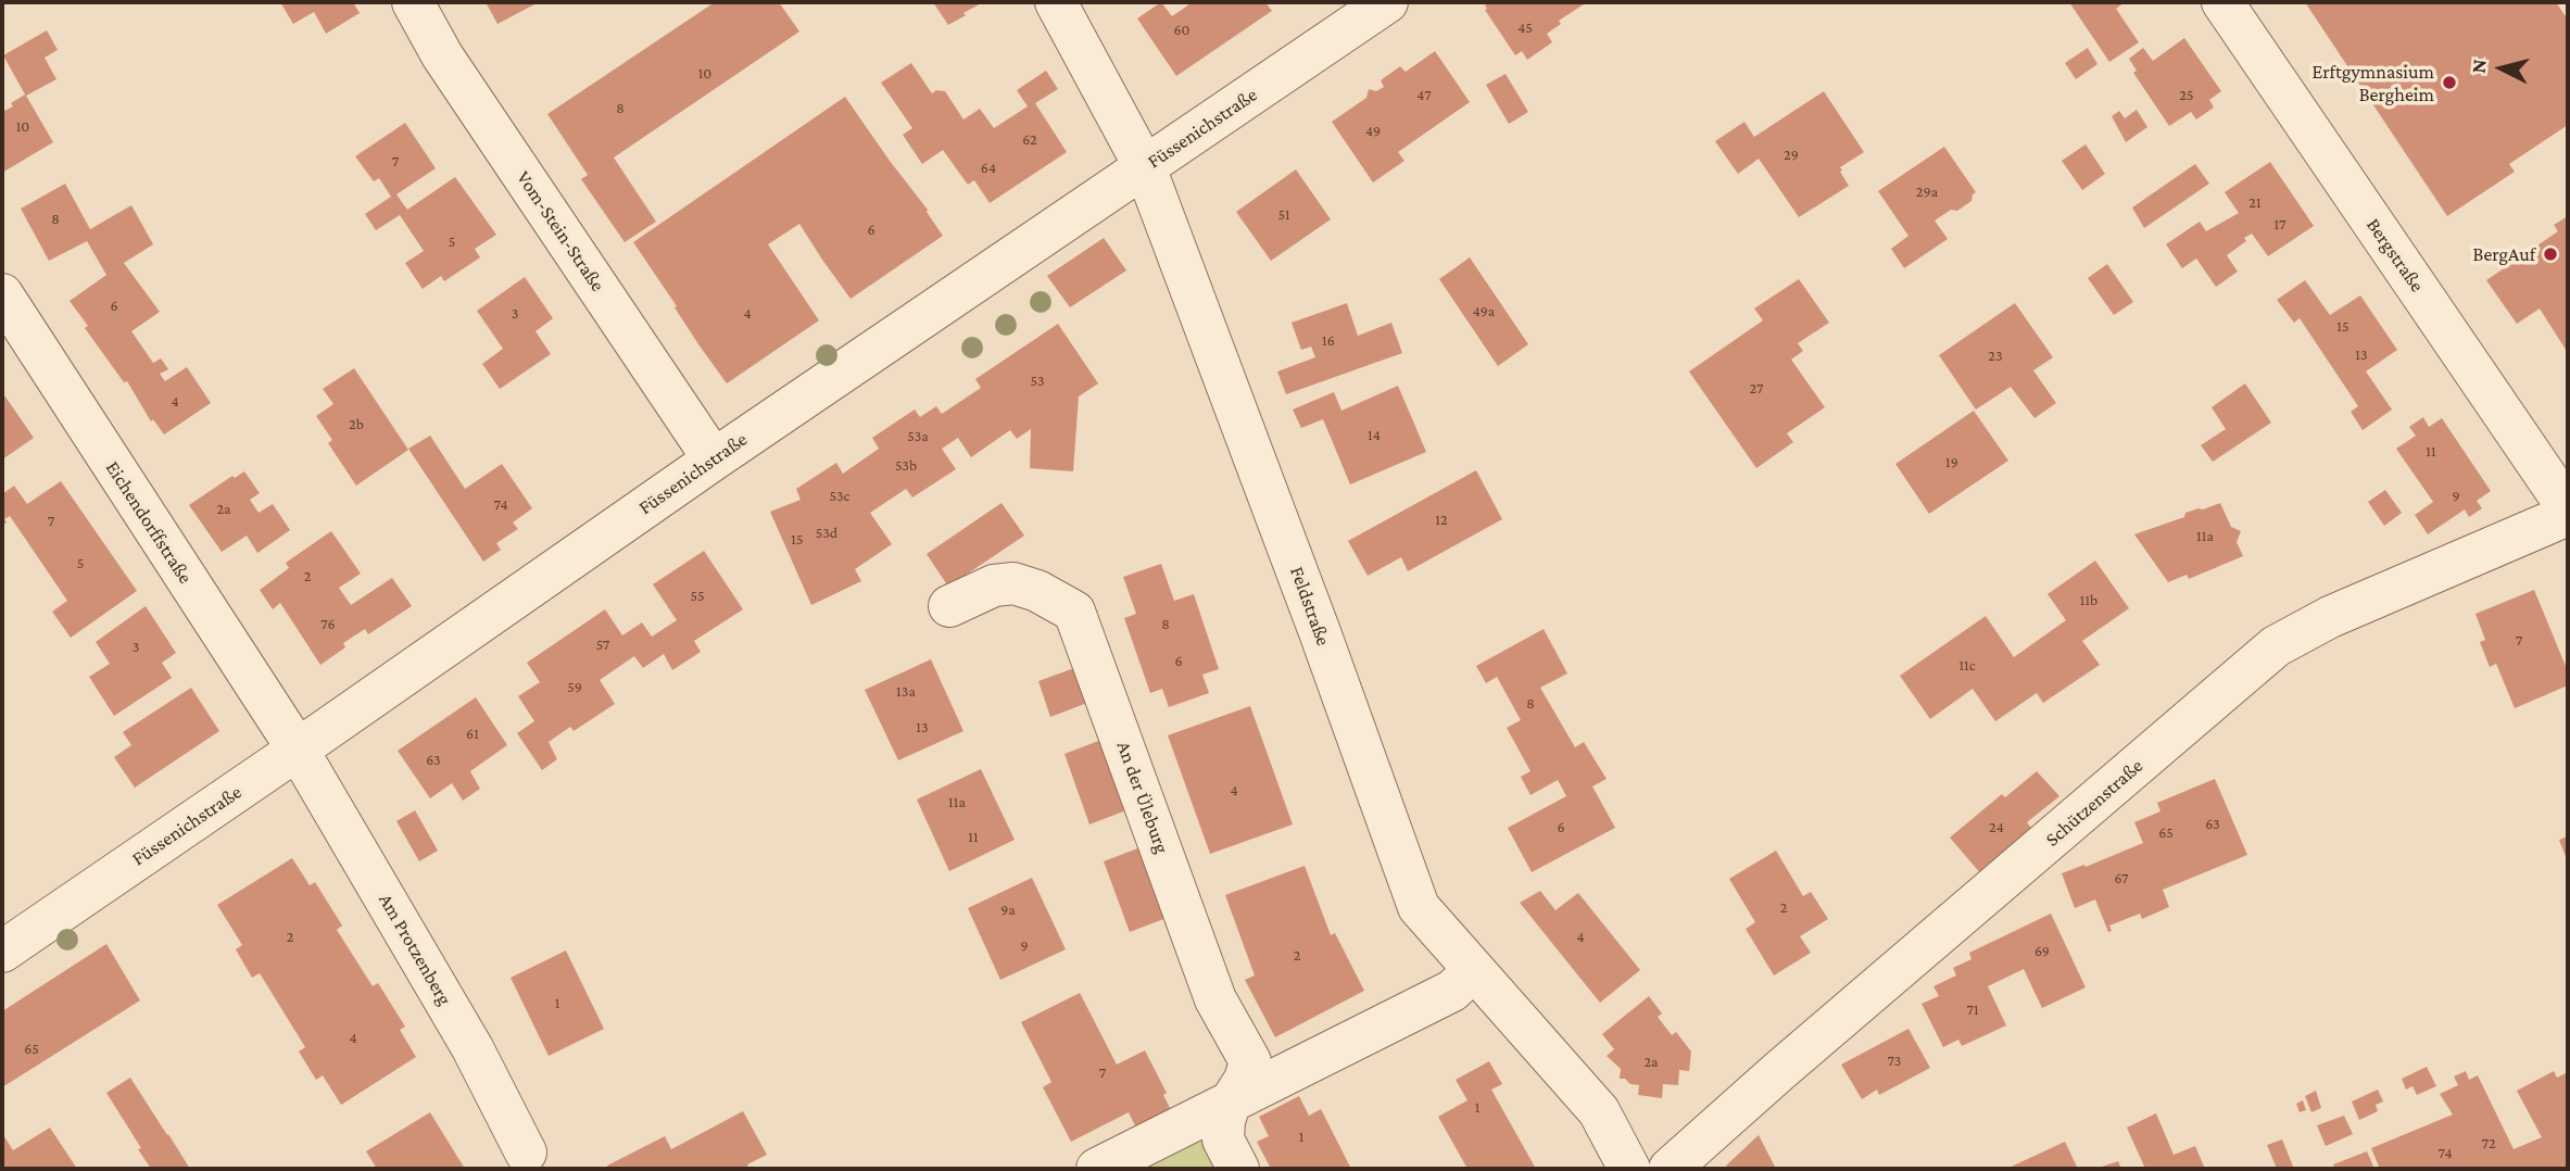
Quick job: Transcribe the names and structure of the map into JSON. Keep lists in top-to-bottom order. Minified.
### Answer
{"streets":{"street":["Füssenichstraße","Vom-Stein-Straße","Bergstraße","Eichendorffstraße","Feldstraße","An der Üleburg","Schützenstraße","Am Protzenberg"]},"crossings":[["Füssenichstraße","Vom-Stein-Straße"],["Füssenichstraße","Eichendorffstraße"],["Füssenichstraße","Feldstraße"],["Füssenichstraße","Am Protzenberg"],["Eichendorffstraße","Am Protzenberg"]],"places":["Erftgymnasium Bergheim","BergAuf"],"house_numbers":["45","60","10","47","25","8","10","49","62","29","7","64","29a","21","51","8","17","6","5","6","49a","3","4","15","16","13","23","53","27","4","2b","14","53a","11","19","53b","53c","9","74","2a","12","7","53d","11a","15","5","2","55","11b","76","8","7","57","3","6","11c","59","13a","8","13","61","63","4","11a","63","6","24","65","11","67","2","9a","2","4","9","69","2","1","71","4","65","73","2a","7","1","1","72","74"],"north":"left"}
